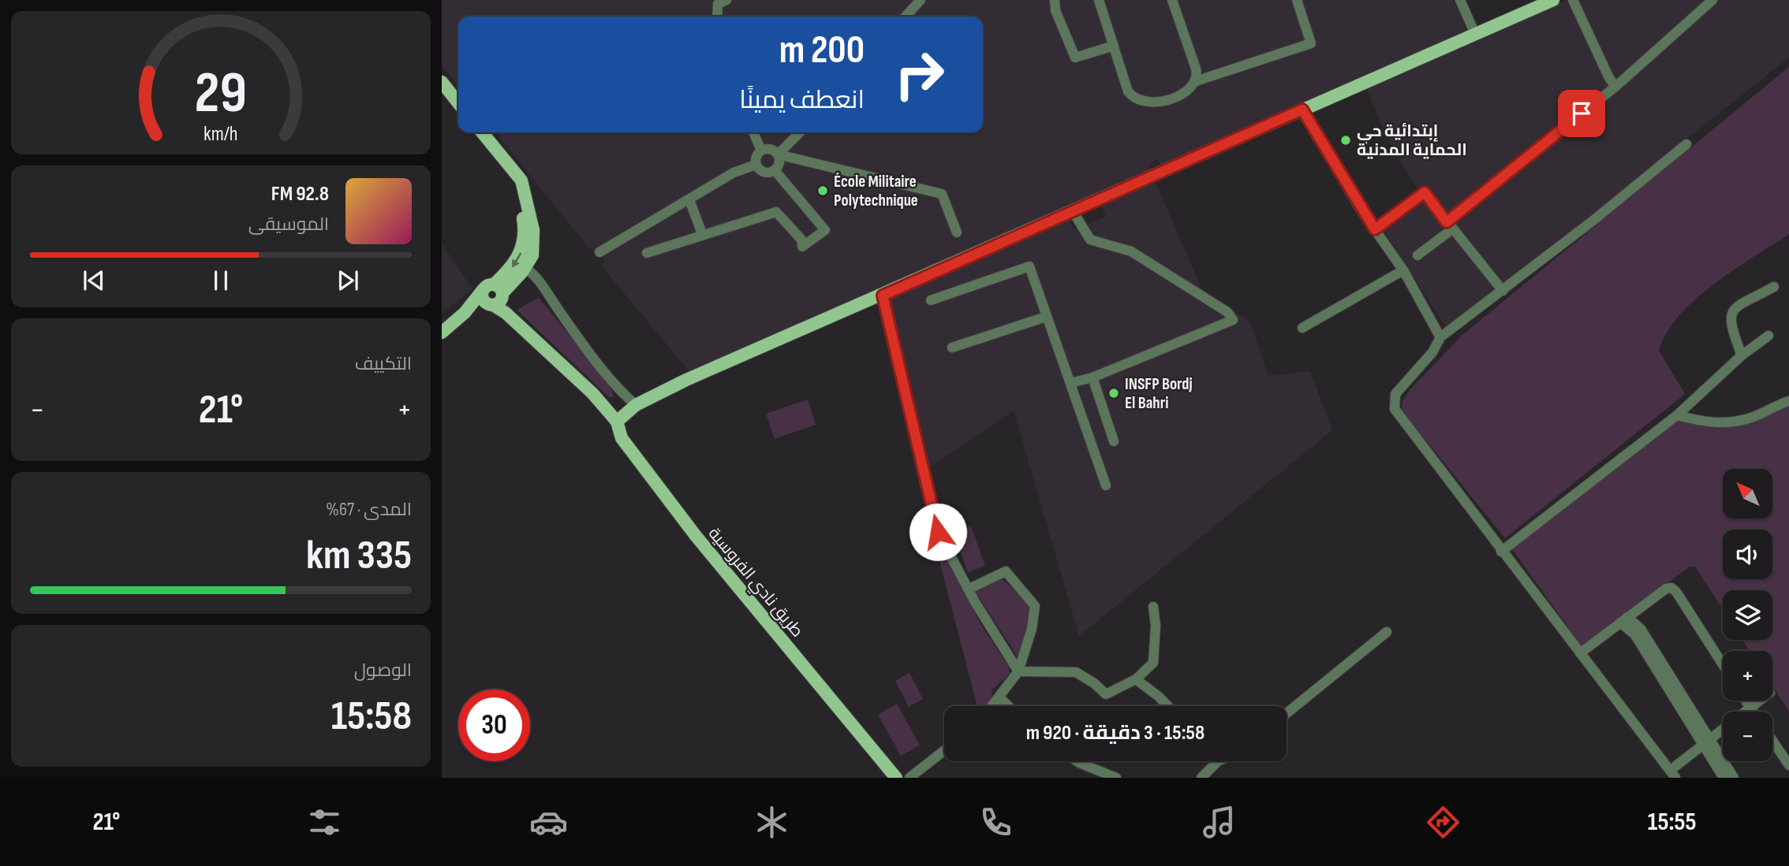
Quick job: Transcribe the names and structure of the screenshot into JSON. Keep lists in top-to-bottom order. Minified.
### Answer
{"streets":{"main road":["طريق نادي الفروسية"]},"places":["إبتدائية حي الحماية المدنية","École Militaire Polytechnique","INSFP Bordj El Bahri"],"north":"top left","page":{"turn":["200 m","انعطف يمينًا"],"song":["92.8 FM","الموسيقى"],"tile":["التكييف",["المدى · 67%","335 km"],["الوصول","15:58"]],"heat":["−","21°","+"],"map_buttons":["+","−"],"limit":"30","trip":"15:58 · 3 دقيقة · 920 m","tabs":["15:55","21°"],"gauge":["29","km/h"]}}
